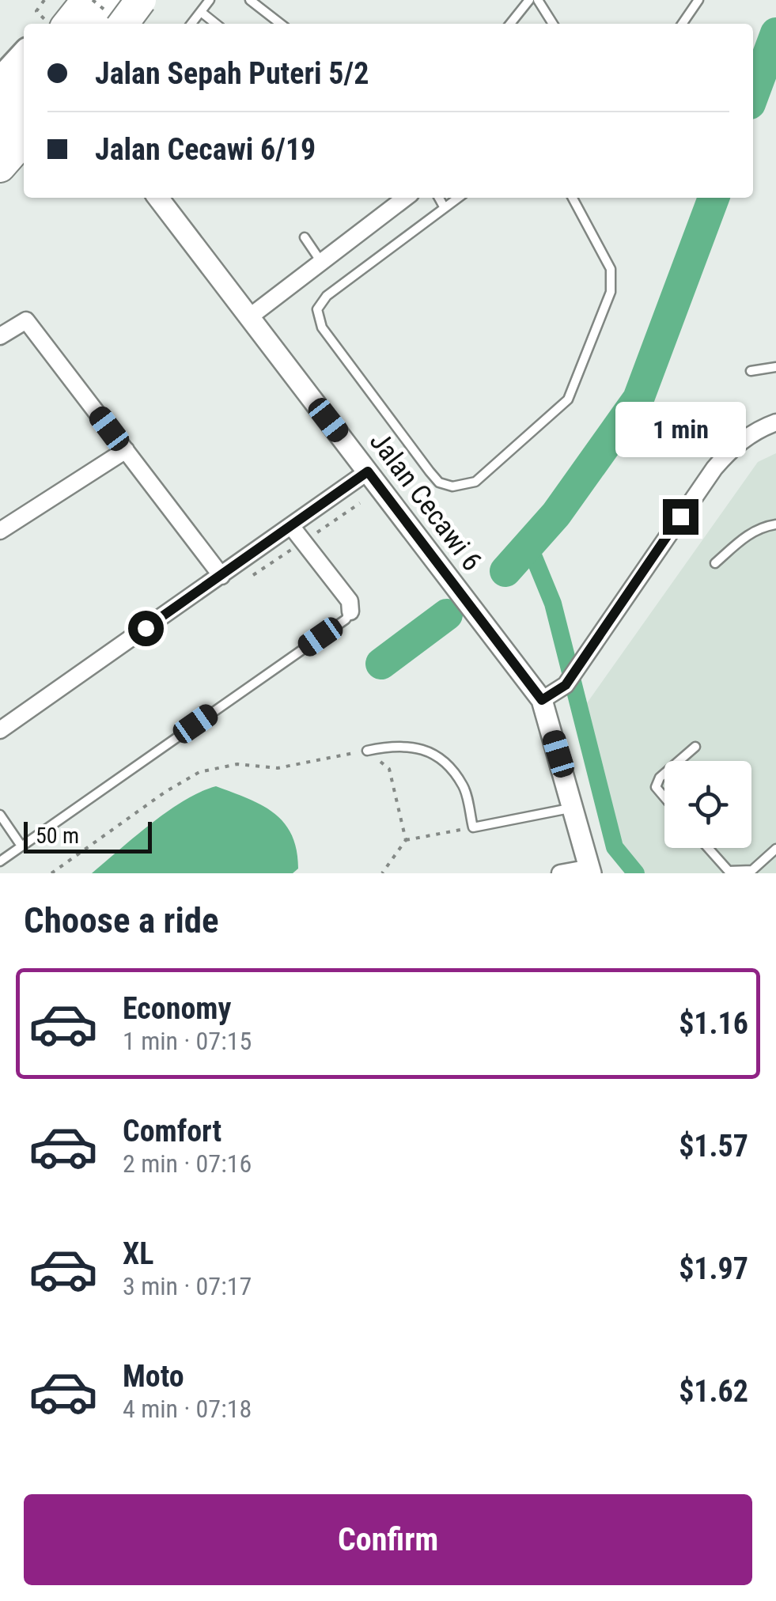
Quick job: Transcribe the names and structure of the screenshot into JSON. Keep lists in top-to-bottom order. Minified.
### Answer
{"streets":{"street":["Jalan Cecawi 6"]},"scale_bar":"50 m","page":{"banner":["Jalan Sepah Puteri 5/2","Jalan Cecawi 6/19"],"bubble":"1 min","scale":"50 m","heading":"Choose a ride","list":[{"name":"Economy","note":"1 min · 07:15","value":"$1.16"},{"name":"Comfort","note":"2 min · 07:16","value":"$1.57"},{"name":"XL","note":"3 min · 07:17","value":"$1.97"},{"name":"Moto","note":"4 min · 07:18","value":"$1.62"}],"buttons":"Confirm"}}
